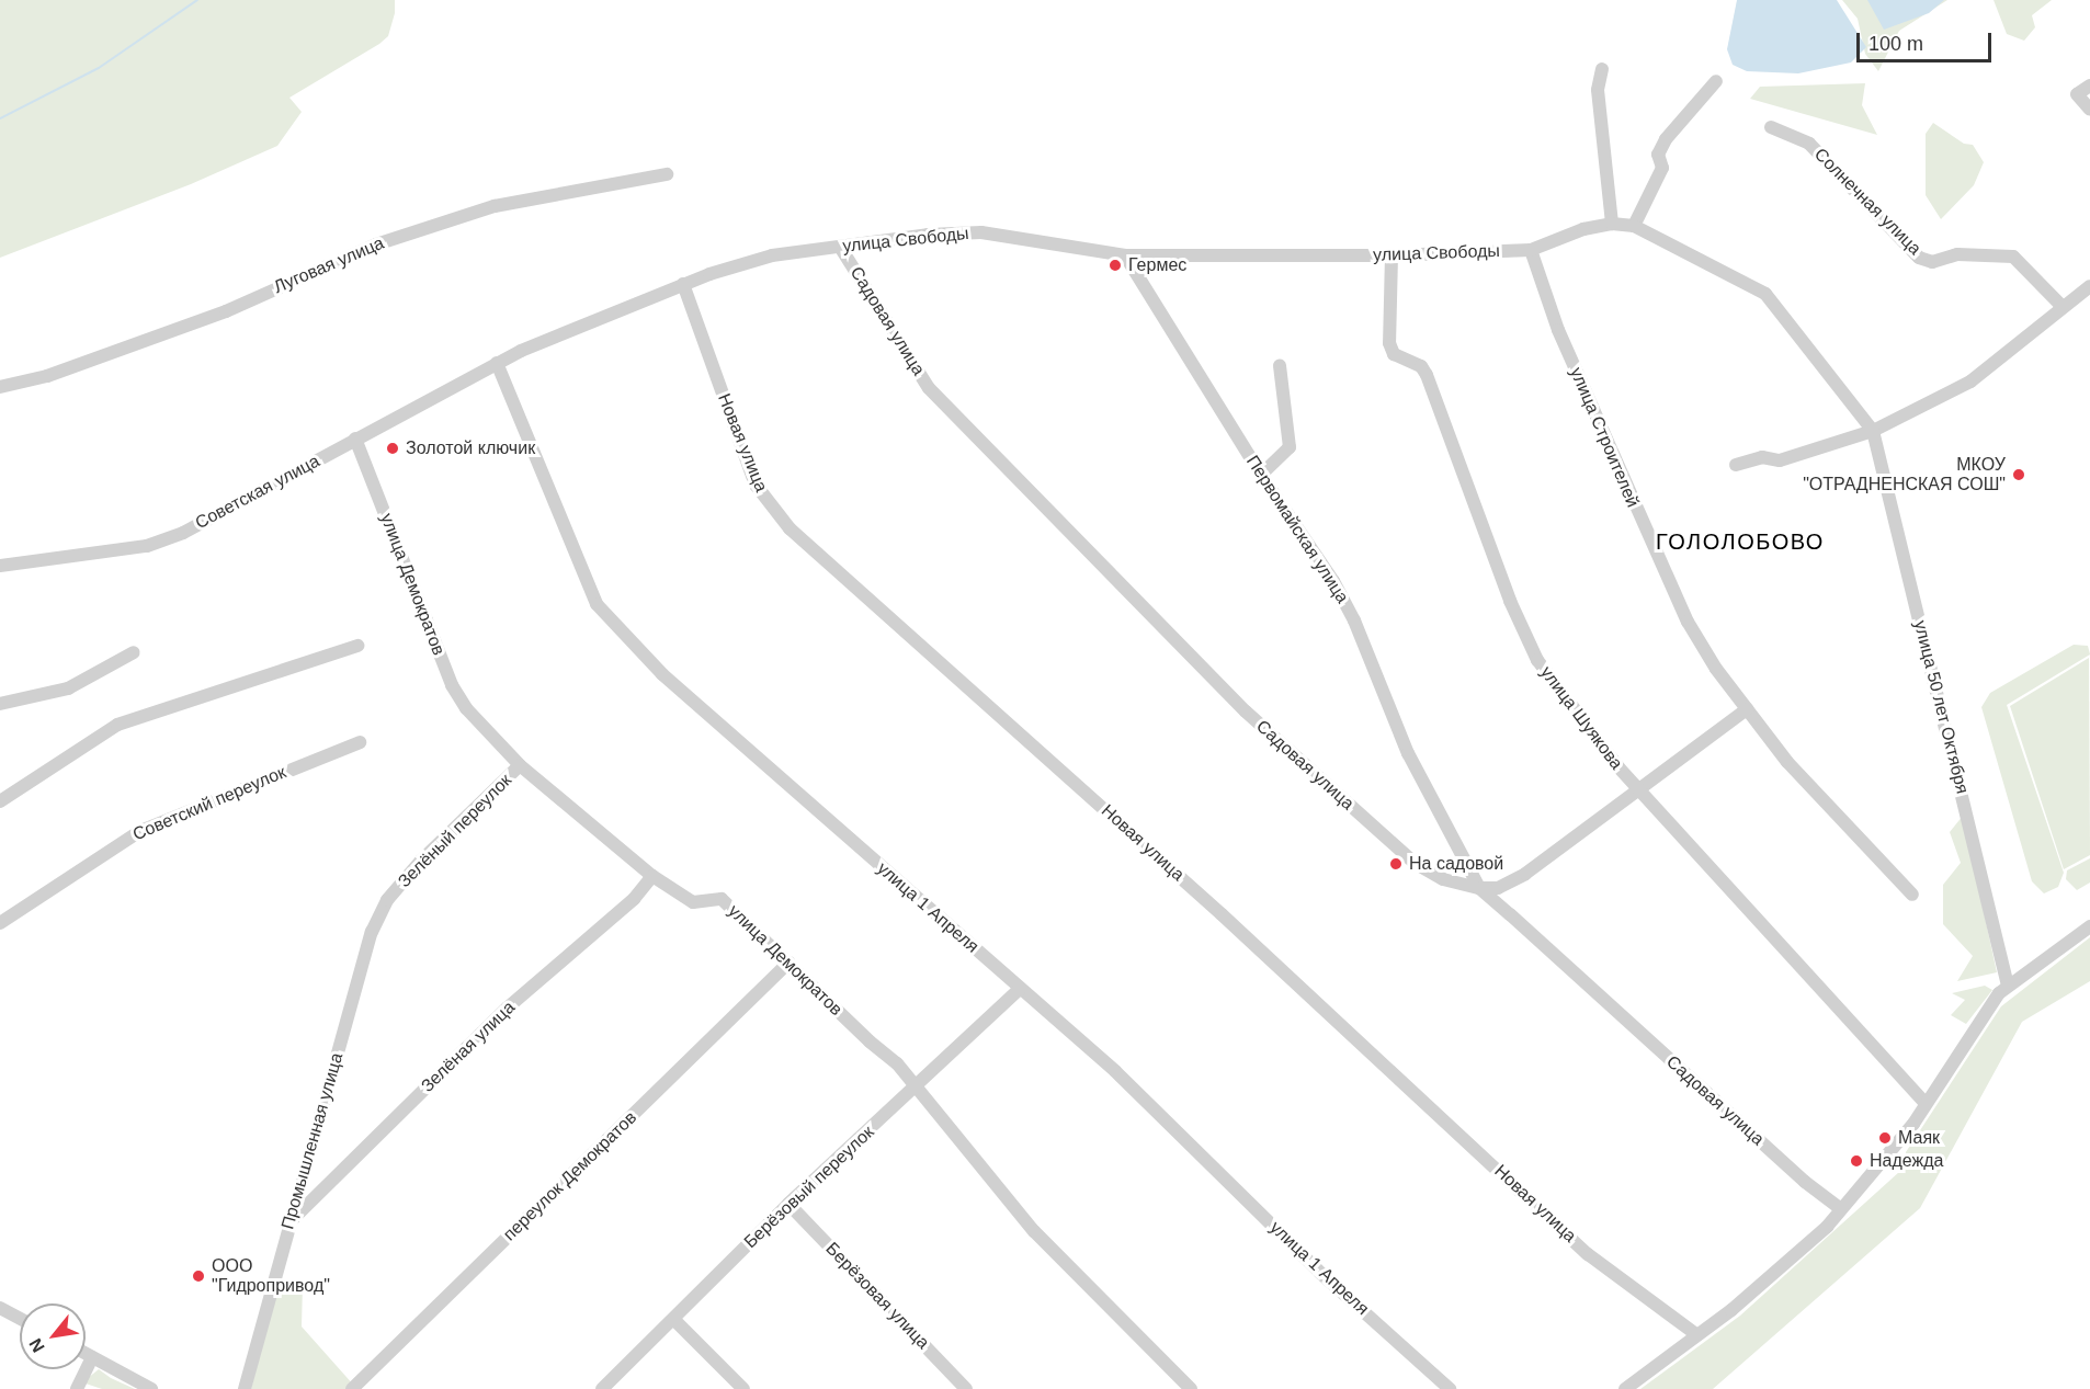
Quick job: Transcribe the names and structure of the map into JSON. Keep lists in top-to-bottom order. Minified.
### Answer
{"streets":{"street":["Солнечная улица","улица Свободы","Луговая улица","Садовая улица","улица Строителей","Новая улица","Советская улица","Первомайская улица","улица Демократов","улица 50 лет Октября","улица Шуякова","Советский переулок","Зелёный переулок","улица 1 Апреля","Зелёная улица","Промышленная улица","переулок Демократов","Берёзовый переулок","Берёзовая улица"]},"crossings":[["улица Свободы","Садовая улица"],["улица Свободы","улица Строителей"],["улица Свободы","Новая улица"],["улица Свободы","Советская улица"],["улица Свободы","Первомайская улица"],["улица Свободы","улица 50 лет Октября"],["улица Свободы","улица Шуякова"],["улица Свободы","улица 1 Апреля"],["Садовая улица","Первомайская улица"],["улица Строителей","улица 50 лет Октября"],["Советская улица","улица Демократов"],["Советская улица","улица 1 Апреля"],["улица Демократов","Зелёный переулок"],["улица Демократов","Зелёная улица"],["улица Демократов","переулок Демократов"],["улица Демократов","Берёзовый переулок"],["Зелёный переулок","Промышленная улица"],["улица 1 Апреля","Берёзовый переулок"],["Зелёная улица","Промышленная улица"],["Берёзовый переулок","Берёзовая улица"]],"districts":["ГОЛОЛОБОВО"],"places":["Гермес","Золотой ключик","МКОУ \"ОТРАДНЕНСКАЯ СОШ\"","На садовой","Маяк","Надежда","ООО \"Гидропривод\""],"scale_bar":"100 m","north":"bottom left"}
